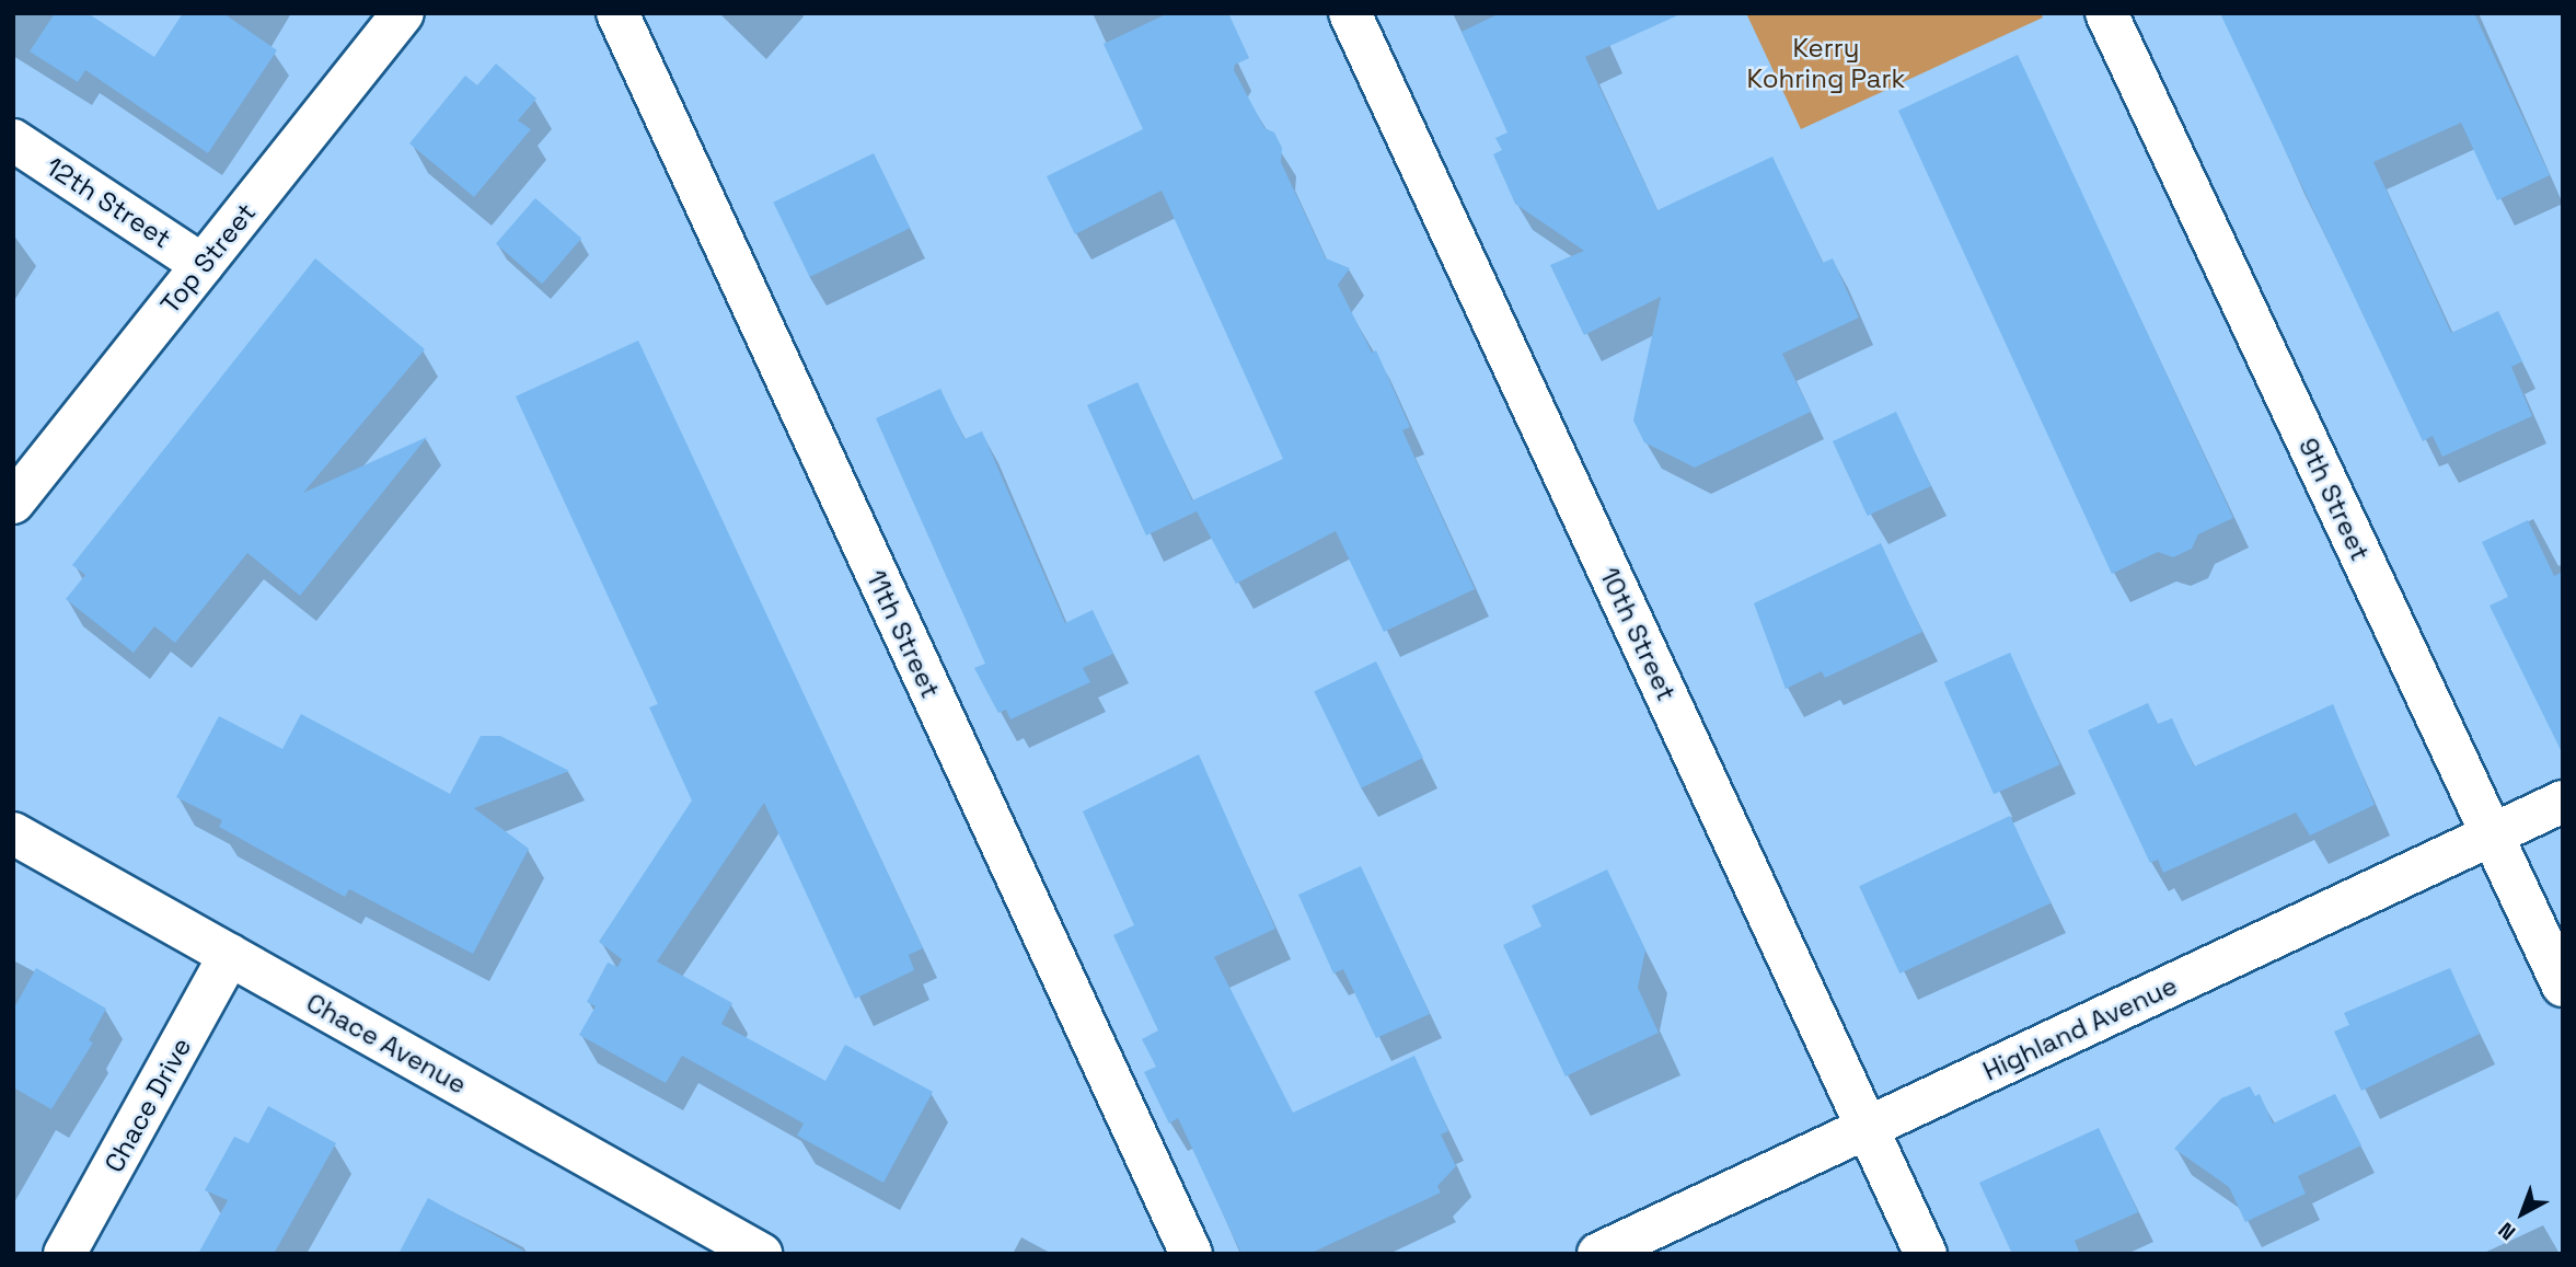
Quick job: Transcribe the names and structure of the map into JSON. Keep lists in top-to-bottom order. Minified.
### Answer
{"streets":{"street":["12th Street","Top Street","9th Street","11th Street","10th Street","Highland Avenue","Chace Avenue","Chace Drive"]},"crossings":[["12th Street","Top Street"],["9th Street","Highland Avenue"],["10th Street","Highland Avenue"],["Chace Avenue","Chace Drive"]],"parks":["Kerry Kohring Park"],"north":"bottom left"}
